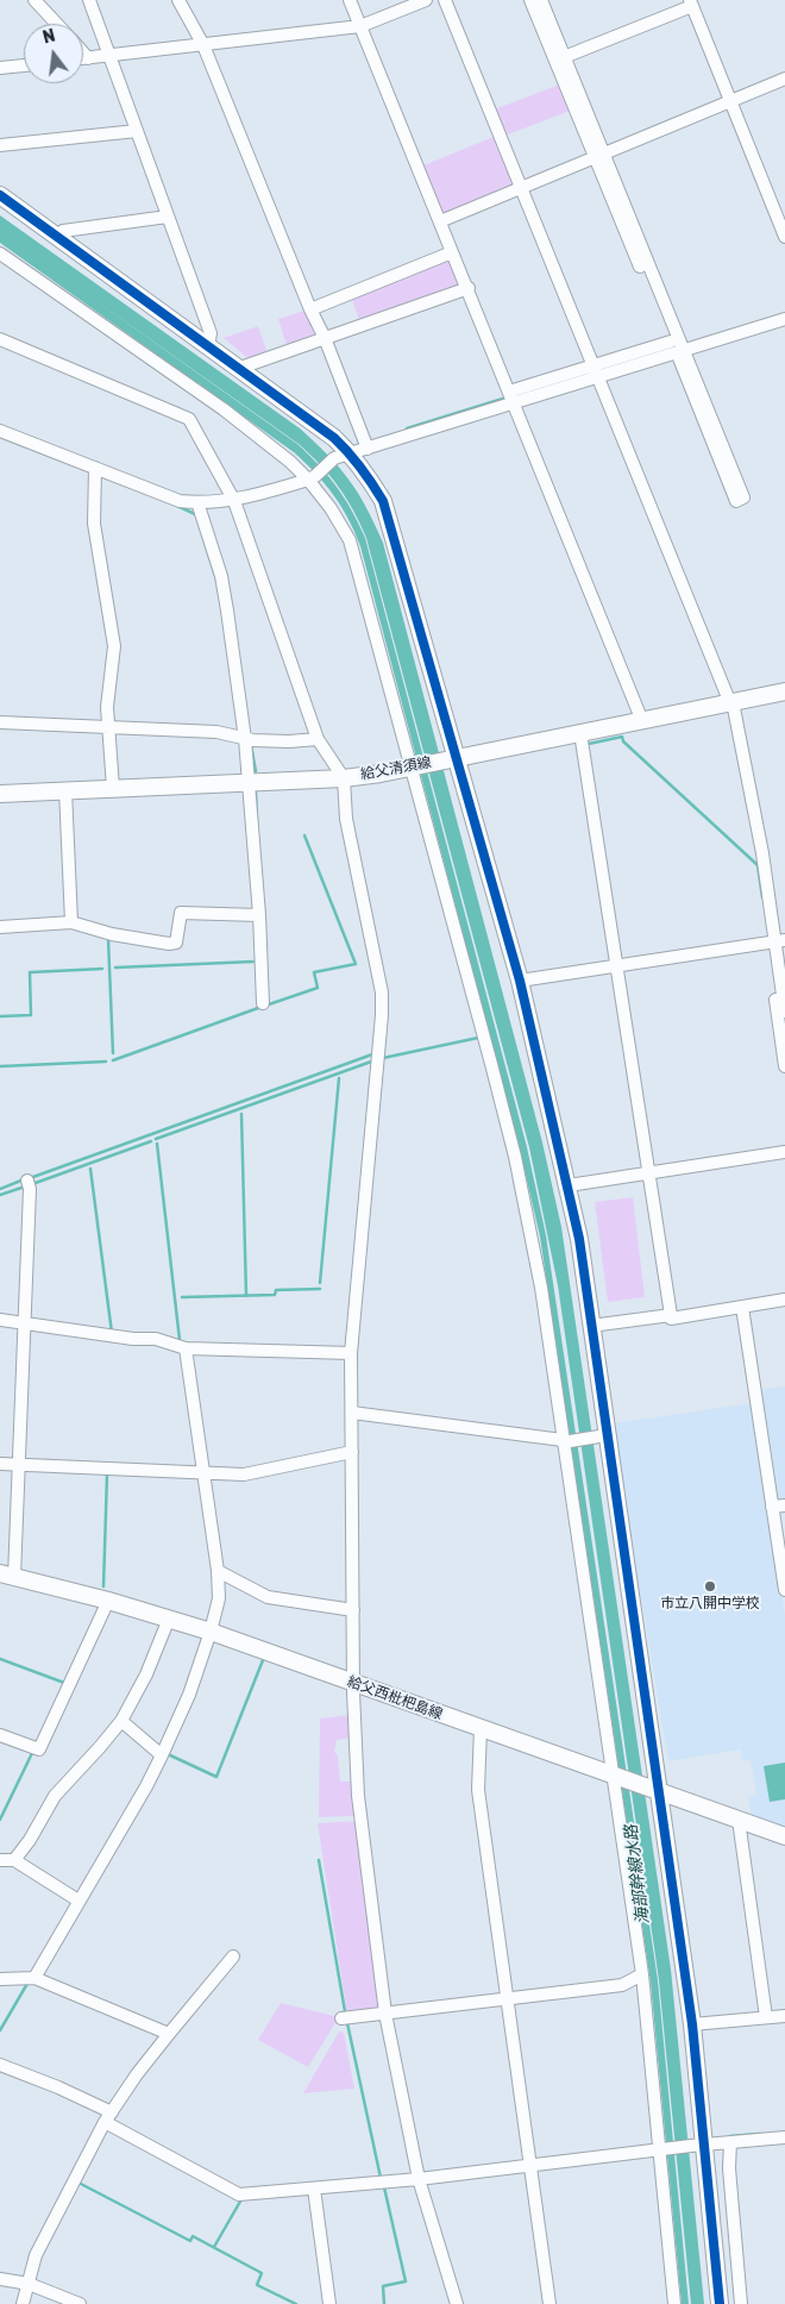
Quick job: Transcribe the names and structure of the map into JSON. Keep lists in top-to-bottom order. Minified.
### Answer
{"streets":{"street":["給父清須線","給父西枇杷島線"]},"water":["海部幹線水路"],"places":["市立八開中学校"],"north":"top"}
